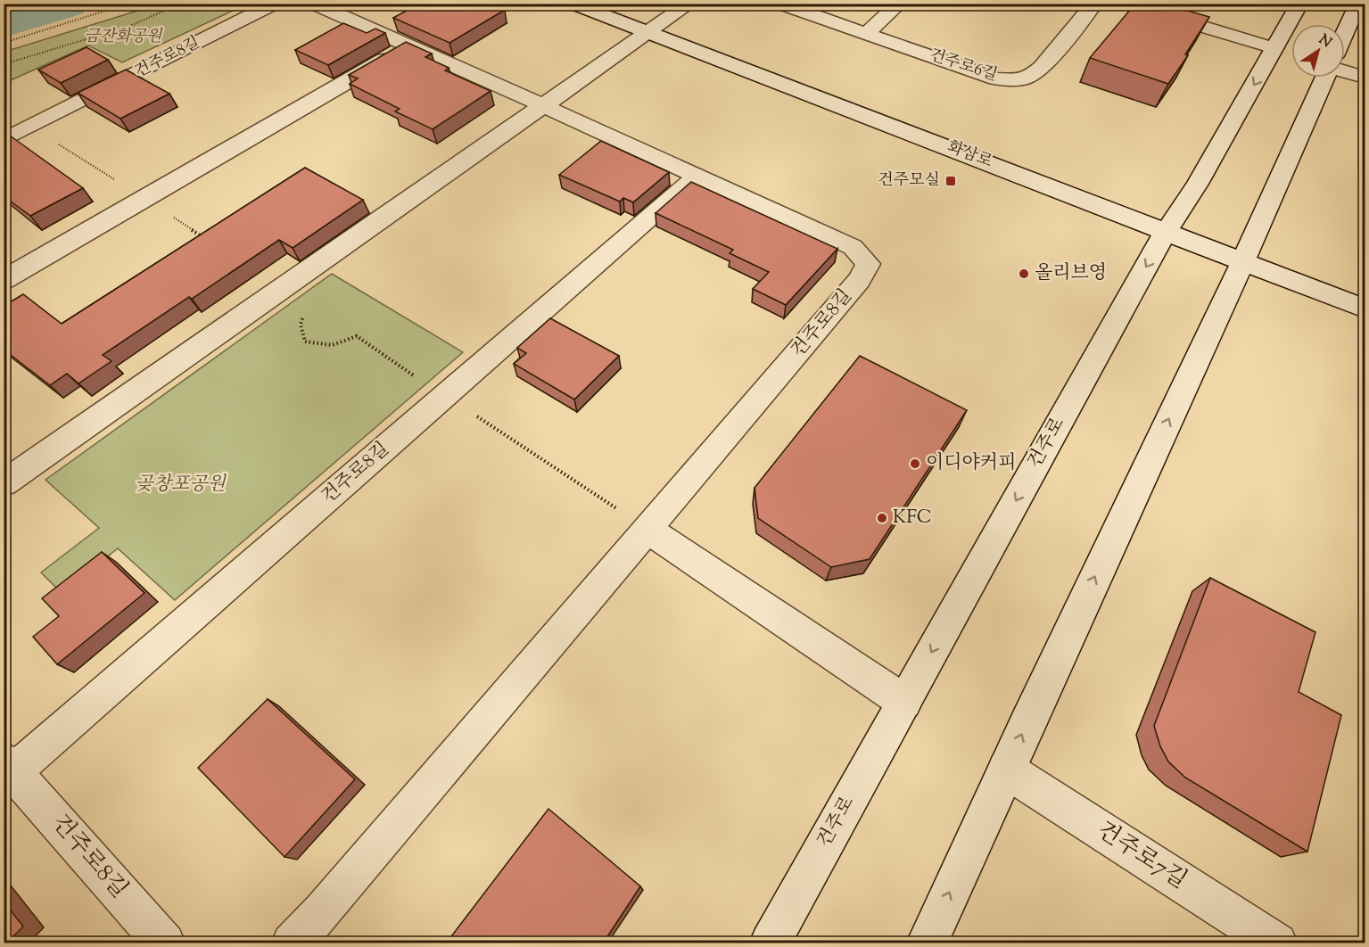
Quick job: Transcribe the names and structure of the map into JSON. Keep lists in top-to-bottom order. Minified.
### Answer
{"streets":{"street":["건주로8길","건주로6길","화삼로","건주로","건주로7길"]},"crossings":[["화삼로","건주로"]],"parks":["금잔화공원","곶창포공원"],"places":{"transit":["건주모실"],"other":["올리브영","이디야커피","KFC"]},"north":"top right"}
